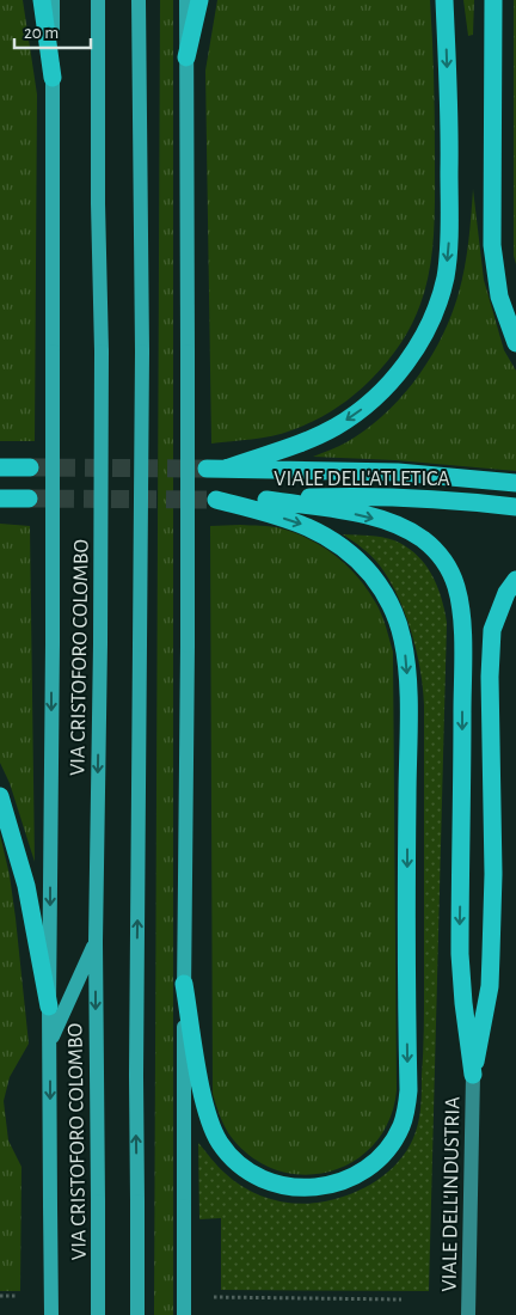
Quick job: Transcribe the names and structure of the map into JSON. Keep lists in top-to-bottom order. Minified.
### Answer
{"streets":{"highway":["VIALE DELL'ATLETICA"],"main road":["VIA CRISTOFORO COLOMBO","VIALE DELL'INDUSTRIA"]},"scale_bar":"20 m"}
